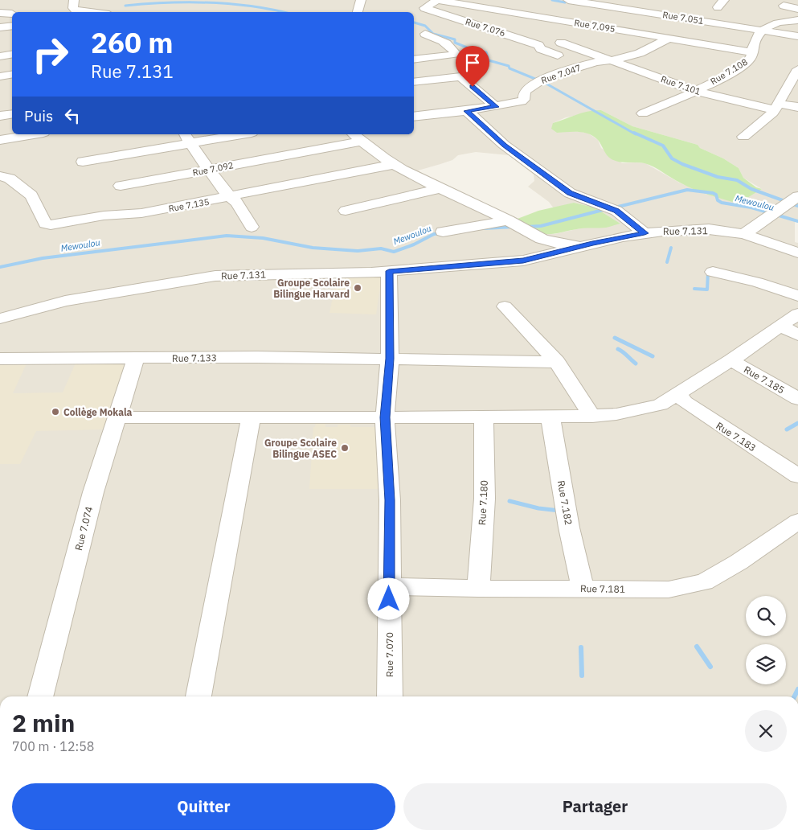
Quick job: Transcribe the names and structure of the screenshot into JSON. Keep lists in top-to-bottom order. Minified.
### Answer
{"streets":{"street":["Rue 7.051","Rue 7.095","Rue 7.076","Rue 7.108","Rue 7.047","Rue 7.101","Rue 7.092","Rue 7.135","Rue 7.131","Rue 7.133","Rue 7.185","Rue 7.183","Rue 7.180","Rue 7.182","Rue 7.074","Rue 7.181","Rue 7.070"]},"crossings":[["Rue 7.051","Rue 7.108"],["Rue 7.095","Rue 7.076"],["Rue 7.095","Rue 7.108"],["Rue 7.095","Rue 7.047"],["Rue 7.108","Rue 7.101"],["Rue 7.047","Rue 7.101"],["Rue 7.131","Rue 7.070"],["Rue 7.133","Rue 7.074"],["Rue 7.133","Rue 7.070"],["Rue 7.180","Rue 7.181"],["Rue 7.182","Rue 7.181"],["Rue 7.181","Rue 7.070"]],"water":["Mewoulou"],"places":["Groupe Scolaire Bilingue Harvard","Collège Mokala","Groupe Scolaire Bilingue ASEC"],"page":{"turn":["260 m","Rue 7.131"],"then":"Puis","heading":["2 min","700 m · 12:58"],"buttons":["Quitter","Partager"]}}
